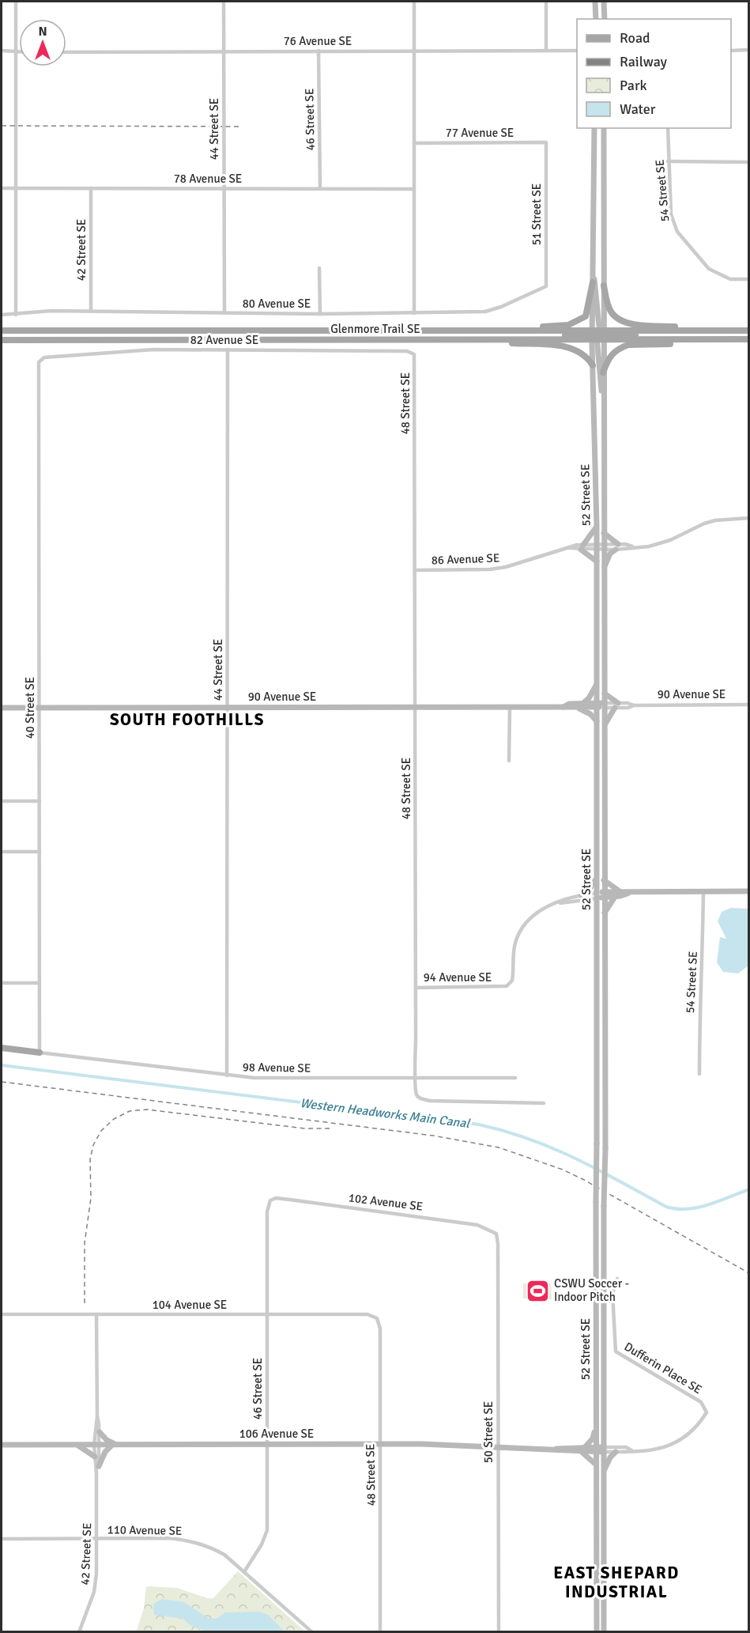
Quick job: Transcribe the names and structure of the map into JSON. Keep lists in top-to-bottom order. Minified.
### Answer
{"streets":{"main road":["Glenmore Trail SE","52 Street SE","90 Avenue SE","94 Avenue SE","106 Avenue SE"],"street":["76 Avenue SE","46 Street SE","44 Street SE","77 Avenue SE","78 Avenue SE","54 Street SE","51 Street SE","42 Street SE","80 Avenue SE","82 Avenue SE","48 Street SE","86 Avenue SE","40 Street SE","98 Avenue SE","102 Avenue SE","104 Avenue SE","Dufferin Place SE","50 Street SE","110 Avenue SE"]},"crossings":[["76 Avenue SE","46 Street SE"],["76 Avenue SE","44 Street SE"],["46 Street SE","78 Avenue SE"],["46 Street SE","102 Avenue SE"],["46 Street SE","104 Avenue SE"],["46 Street SE","106 Avenue SE"],["46 Street SE","110 Avenue SE"],["44 Street SE","78 Avenue SE"],["44 Street SE","80 Avenue SE"],["44 Street SE","82 Avenue SE"],["44 Street SE","90 Avenue SE"],["44 Street SE","98 Avenue SE"],["77 Avenue SE","51 Street SE"],["78 Avenue SE","42 Street SE"],["54 Street SE","94 Avenue SE"],["51 Street SE","80 Avenue SE"],["42 Street SE","80 Avenue SE"],["42 Street SE","104 Avenue SE"],["42 Street SE","106 Avenue SE"],["42 Street SE","110 Avenue SE"],["Glenmore Trail SE","52 Street SE"],["82 Avenue SE","48 Street SE"],["82 Avenue SE","40 Street SE"],["48 Street SE","86 Avenue SE"],["48 Street SE","90 Avenue SE"],["48 Street SE","94 Avenue SE"],["48 Street SE","98 Avenue SE"],["48 Street SE","104 Avenue SE"],["48 Street SE","106 Avenue SE"],["52 Street SE","86 Avenue SE"],["52 Street SE","90 Avenue SE"],["52 Street SE","94 Avenue SE"],["52 Street SE","Dufferin Place SE"],["52 Street SE","106 Avenue SE"],["90 Avenue SE","40 Street SE"],["40 Street SE","98 Avenue SE"],["102 Avenue SE","50 Street SE"],["Dufferin Place SE","106 Avenue SE"],["50 Street SE","106 Avenue SE"]],"districts":["SOUTH FOOTHILLS","EAST SHEPARD INDUSTRIAL"],"water":["Western Headworks Main Canal"],"places":{"sports":["CSWU Soccer - Indoor Pitch"]},"legend":["Road","Railway","Park","Water"],"north":"top"}
